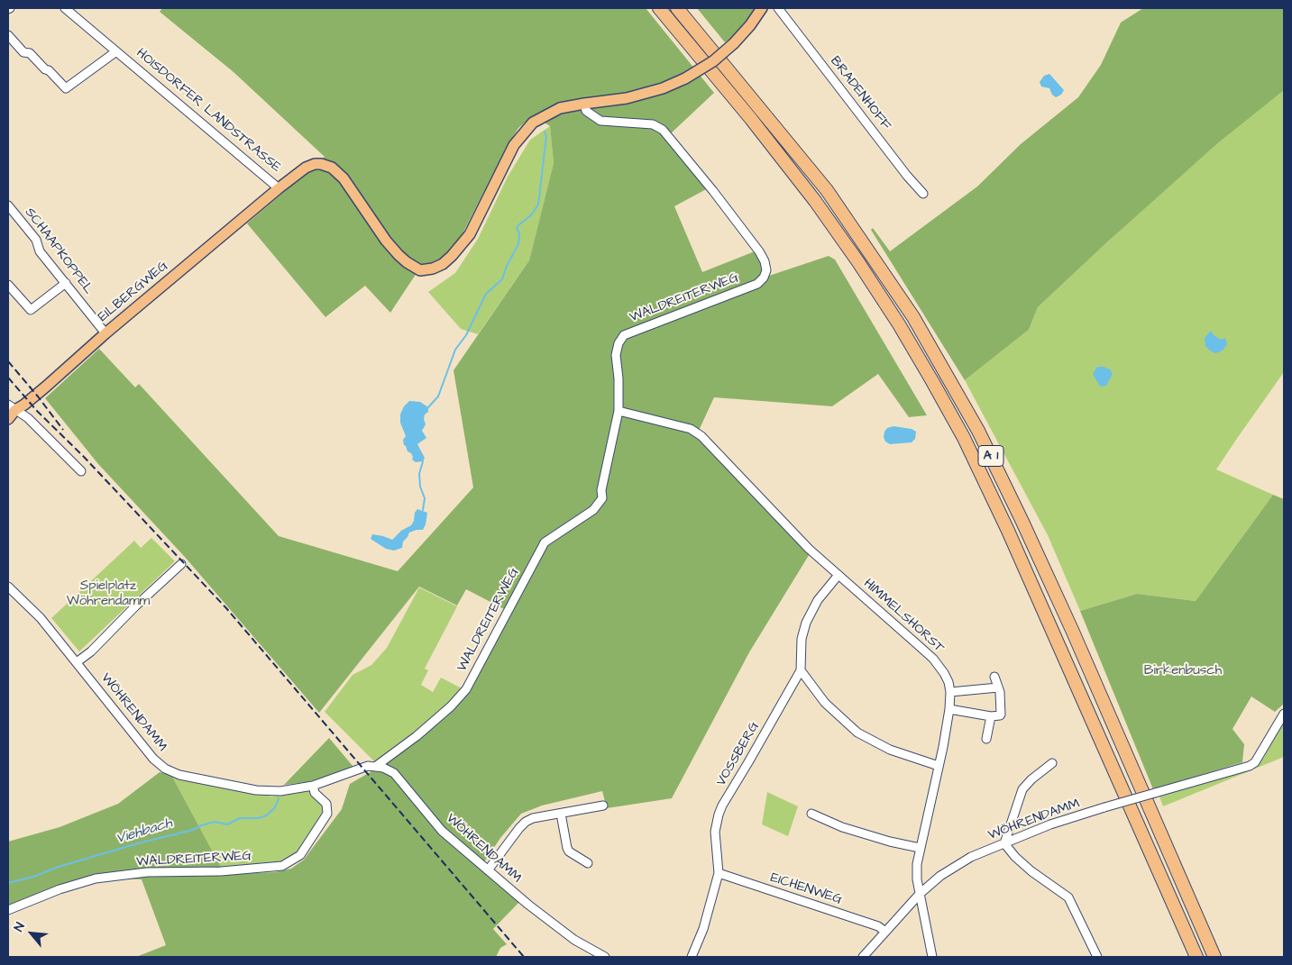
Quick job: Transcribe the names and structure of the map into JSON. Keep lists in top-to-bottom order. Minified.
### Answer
{"streets":{"highway":["A 1"],"main road":["HOISDORFER LANDSTRASSE","EILBERGWEG"],"street":["BRADENHOFF","SCHAAPKOPPEL","WALDREITERWEG","HIMMELSHORST","WÖHRENDAMM","VOSSBERG","EICHENWEG"]},"crossings":[["HOISDORFER LANDSTRASSE","EILBERGWEG"],["HOISDORFER LANDSTRASSE","WALDREITERWEG"],["SCHAAPKOPPEL","EILBERGWEG"],["WALDREITERWEG","HIMMELSHORST"],["WALDREITERWEG","WÖHRENDAMM"],["HIMMELSHORST","WÖHRENDAMM"],["HIMMELSHORST","VOSSBERG"],["WÖHRENDAMM","EICHENWEG"],["VOSSBERG","EICHENWEG"]],"water":["Viehbach"],"parks":["Spielplatz Wöhrendamm","Birkenbusch"],"north":"top left"}
